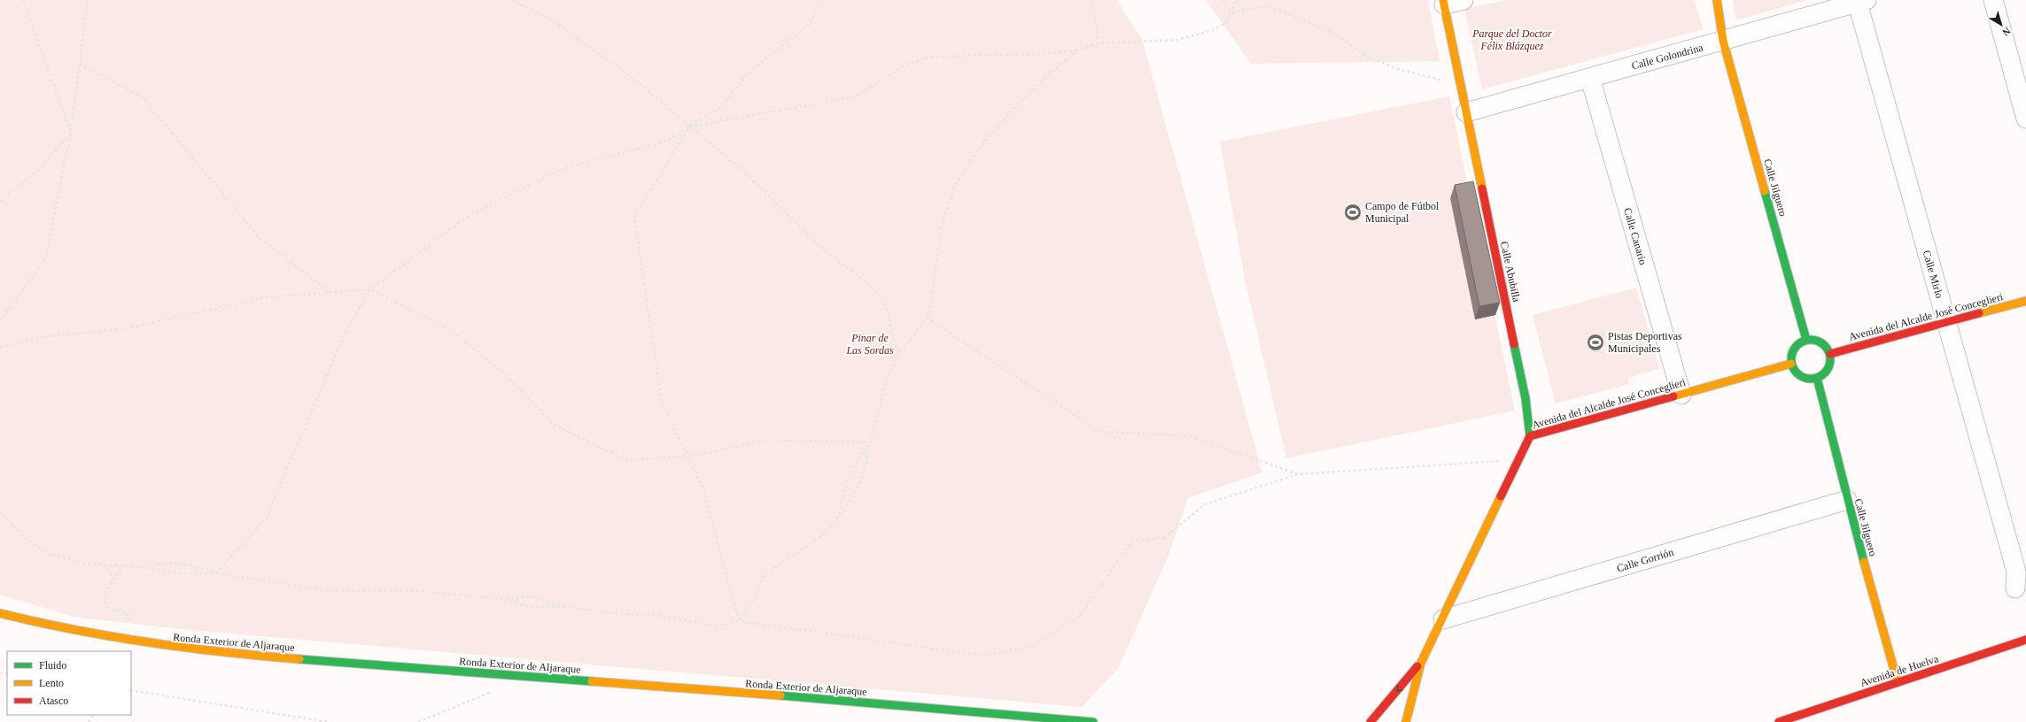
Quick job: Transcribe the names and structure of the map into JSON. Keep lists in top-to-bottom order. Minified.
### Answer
{"streets":{"street":["Calle Golondrina","Calle Jilguero","Calle Canario","Calle Abubilla","Calle Mirlo","Avenida del Alcalde José Conceglieri","Calle Gorrión","Ronda Exterior de Aljaraque","Avenida de Huelva"]},"crossings":[["Calle Golondrina","Calle Jilguero"],["Calle Golondrina","Calle Canario"],["Calle Golondrina","Calle Abubilla"],["Calle Golondrina","Calle Mirlo"],["Calle Jilguero","Avenida del Alcalde José Conceglieri"],["Calle Jilguero","Calle Gorrión"],["Calle Jilguero","Avenida de Huelva"],["Calle Canario","Avenida del Alcalde José Conceglieri"],["Calle Abubilla","Avenida del Alcalde José Conceglieri"],["Calle Mirlo","Avenida del Alcalde José Conceglieri"],["Avenida del Alcalde José Conceglieri","Calle Gorrión"]],"parks":["Parque del Doctor Félix Blázquez","Pinar de Las Sordas"],"places":{"sports":["Campo de Fútbol Municipal","Pistas Deportivas Municipales"]},"legend":["Fluido","Lento","Atasco"],"north":"bottom right"}
